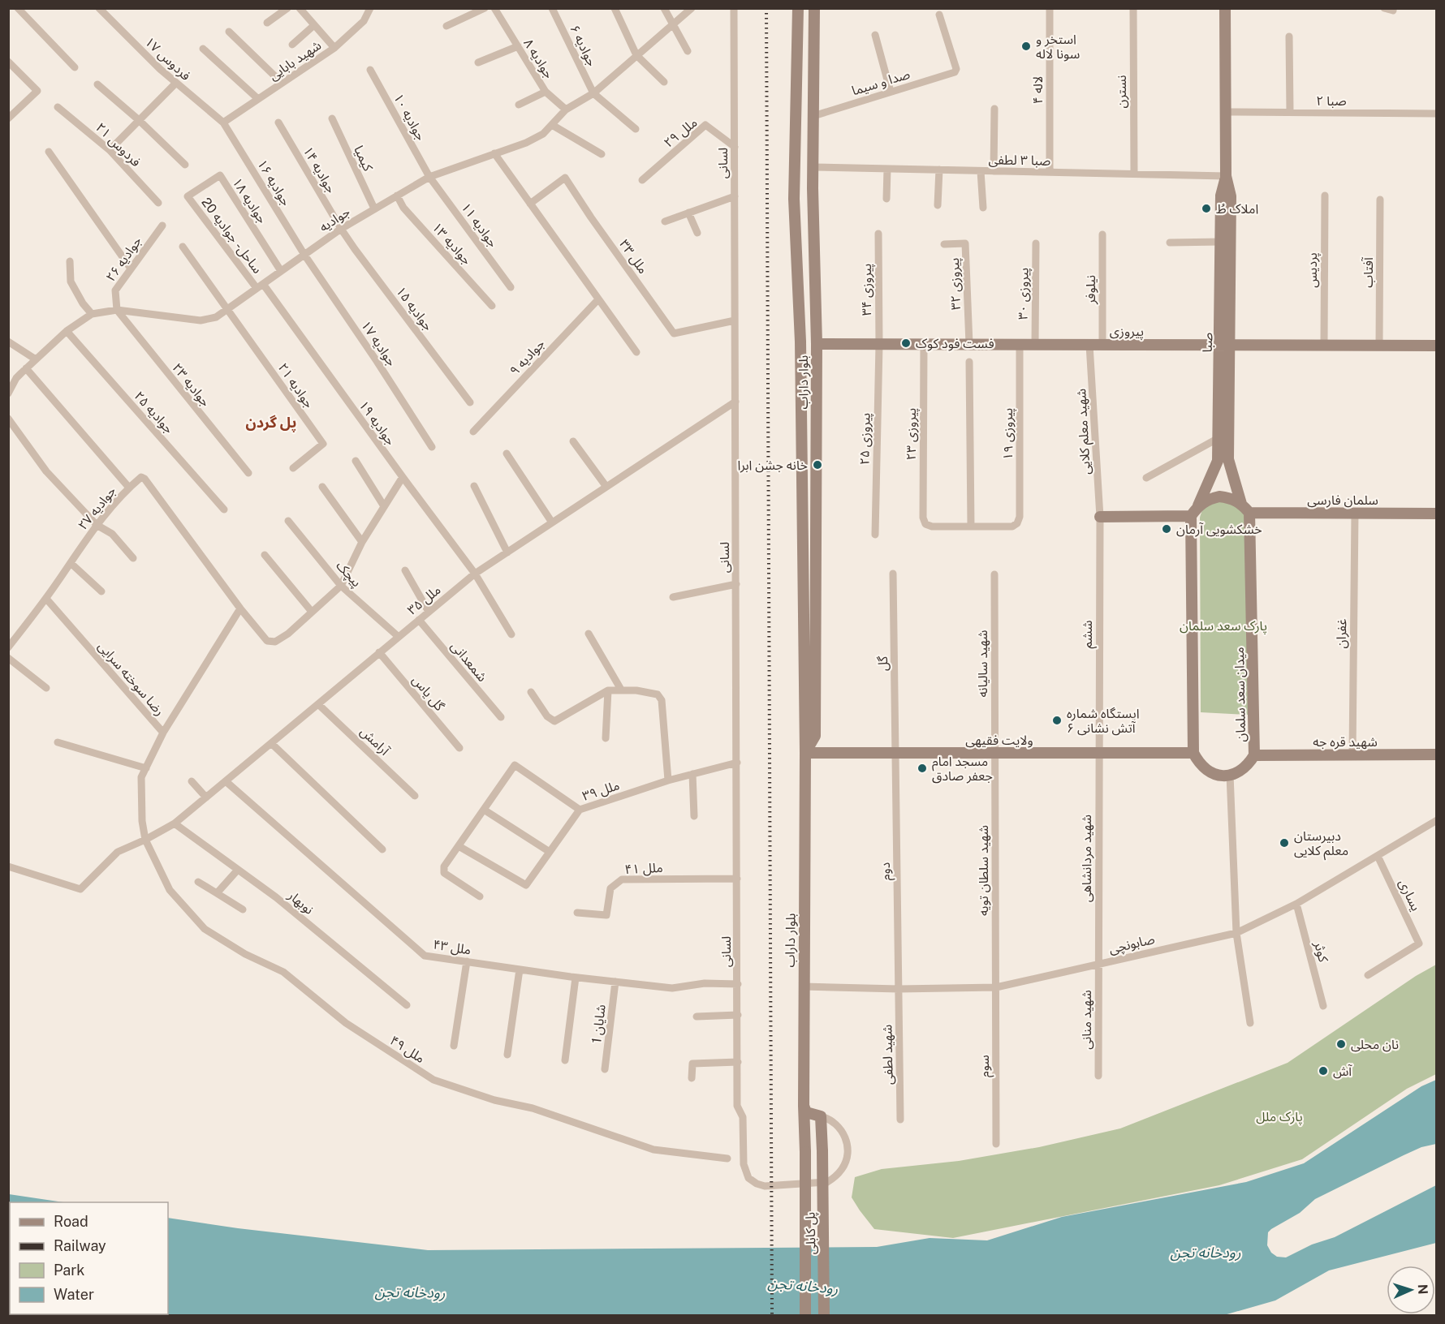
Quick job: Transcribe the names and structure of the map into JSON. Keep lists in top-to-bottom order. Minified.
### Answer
{"streets":{"street":["جوادیه ۶","فردوس ۱۷","جوادیه ۸","شهید بابایی","صدا و سیما","لاله ۴","نسترن","صبا ۲","جوادیه ۱۰","ملل ۲۹","فردوس ۲۱","کیمیا","صبا ۳ لطفی","لسانی","جوادیه ۱۴","جوادیه ۱۶","جوادیه ۱۸","جوادیه","جوادیه ۱۱","ساحل - جوادیه 20","جوادیه ۱۳","ملل ۳۳","جوادیه ۲۶","پردیس","آفتاب","پیروزی ۳۲","پیروزی ۳۴","نیلوفر","پیروزی ۳۰","جوادیه ۱۵","پیروزی","صبا","جوادیه ۱۷","جوادیه ۹","بلوار داراب","جوادیه ۲۳","جوادیه ۲۱","جوادیه ۲۵","جوادیه ۱۹","شهید معلم کلایی","پیروزی ۲۳","پیروزی ۱۹","پیروزی ۲۵","سلمان فارسی","جوادیه ۲۷","پیچک","ملل ۳۵","غفران","ششم","شمعدانی","گل","شهید سالیانه","رضا سوخته سرایی","گل یاس","میدان سعد سلمان","ولایت فقیهی","آرامش","شهید قره جه","ملل ۳۹","شهید مردانشاهی","ملل ۴۱","شهید سلطان تویه","دوم","یساری","نوبهار","صابونچی","ملل ۴۳","کوثر","شهید منانی","شایان 1","ملل ۴۹","شهید لطفی","سوم","پل کابلی"]},"crossings":[["جوادیه ۶","جوادیه"],["فردوس ۱۷","شهید بابایی"],["فردوس ۱۷","جوادیه ۱۶"],["جوادیه ۸","جوادیه"],["شهید بابایی","جوادیه ۱۶"],["صدا و سیما","بلوار داراب"],["لاله ۴","صبا ۳ لطفی"],["نسترن","صبا ۳ لطفی"],["صبا ۲","صبا"],["جوادیه ۱۰","جوادیه"],["جوادیه ۱۰","جوادیه ۱۱"],["ملل ۲۹","لسانی"],["کیمیا","جوادیه"],["صبا ۳ لطفی","صبا"],["صبا ۳ لطفی","بلوار داراب"],["لسانی","ملل ۳۳"],["لسانی","ملل ۳۵"],["لسانی","ملل ۳۹"],["لسانی","ملل ۴۱"],["لسانی","ملل ۴۳"],["لسانی","پل کابلی"],["جوادیه ۱۴","جوادیه"],["جوادیه ۱۴","جوادیه ۱۵"],["جوادیه ۱۶","جوادیه"],["جوادیه ۱۶","جوادیه ۱۷"],["جوادیه ۱۸","جوادیه"],["جوادیه ۱۸","ساحل - جوادیه 20"],["جوادیه","جوادیه ۱۱"],["جوادیه","ساحل - جوادیه 20"],["جوادیه","جوادیه ۱۳"],["جوادیه","جوادیه ۲۶"],["جوادیه","جوادیه ۱۵"],["جوادیه","جوادیه ۱۷"],["جوادیه","جوادیه ۲۳"],["جوادیه","جوادیه ۲۱"],["جوادیه","جوادیه ۲۵"],["جوادیه","جوادیه ۱۹"],["جوادیه","جوادیه ۲۷"],["ساحل - جوادیه 20","جوادیه ۱۹"],["جوادیه ۲۶","جوادیه ۲۳"],["پردیس","پیروزی"],["آفتاب","پیروزی"],["پیروزی ۳۲","پیروزی"],["پیروزی ۳۴","پیروزی"],["پیروزی ۳۴","پیروزی ۲۵"],["نیلوفر","پیروزی"],["پیروزی ۳۰","پیروزی"],["پیروزی","صبا"],["پیروزی","بلوار داراب"],["پیروزی","شهید معلم کلایی"],["پیروزی","پیروزی ۲۳"],["پیروزی","پیروزی ۱۹"],["پیروزی","پیروزی ۲۵"],["بلوار داراب","ولایت فقیهی"],["بلوار داراب","صابونچی"],["بلوار داراب","پل کابلی"],["جوادیه ۱۹","ملل ۳۵"],["شهید معلم کلایی","ششم"],["پیروزی ۲۳","پیروزی ۱۹"],["سلمان فارسی","غفران"],["سلمان فارسی","میدان سعد سلمان"],["جوادیه ۲۷","رضا سوخته سرایی"],["پیچک","ملل ۳۵"],["ملل ۳۵","شمعدانی"],["ملل ۳۵","رضا سوخته سرایی"],["ملل ۳۵","گل یاس"],["ملل ۳۵","آرامش"],["ملل ۳۵","نوبهار"],["ملل ۳۵","ملل ۴۳"],["ملل ۳۵","ملل ۴۹"],["غفران","شهید قره جه"],["ششم","ولایت فقیهی"],["ششم","شهید مردانشاهی"],["گل","ولایت فقیهی"],["گل","دوم"],["شهید سالیانه","ولایت فقیهی"],["شهید سالیانه","شهید سلطان تویه"],["رضا سوخته سرایی","ملل ۴۹"],["میدان سعد سلمان","شهید قره جه"],["ولایت فقیهی","شهید مردانشاهی"],["ولایت فقیهی","شهید سلطان تویه"],["ولایت فقیهی","دوم"],["شهید مردانشاهی","صابونچی"],["شهید مردانشاهی","شهید منانی"],["شهید سلطان تویه","صابونچی"],["شهید سلطان تویه","سوم"],["دوم","صابونچی"],["دوم","شهید لطفی"],["یساری","صابونچی"],["صابونچی","کوثر"],["صابونچی","شهید منانی"],["صابونچی","شهید لطفی"],["صابونچی","سوم"],["ملل ۴۳","شایان 1"]],"districts":["پل گردن"],"water":["رودخانه تجن"],"parks":["پارک سعد سلمان","پارک ملل"],"places":["استخر و سونا لاله","املاک طُ","فست فود کوک","خانه جشن ابرا","خشکشویی آرمان","ایستگاه شماره ۶ آتش نشانی","مسجد امام جعفر صادق","دبیرستان معلم کلایی","نان محلی","آش"],"legend":["Road","Railway","Park","Water"],"north":"right"}
